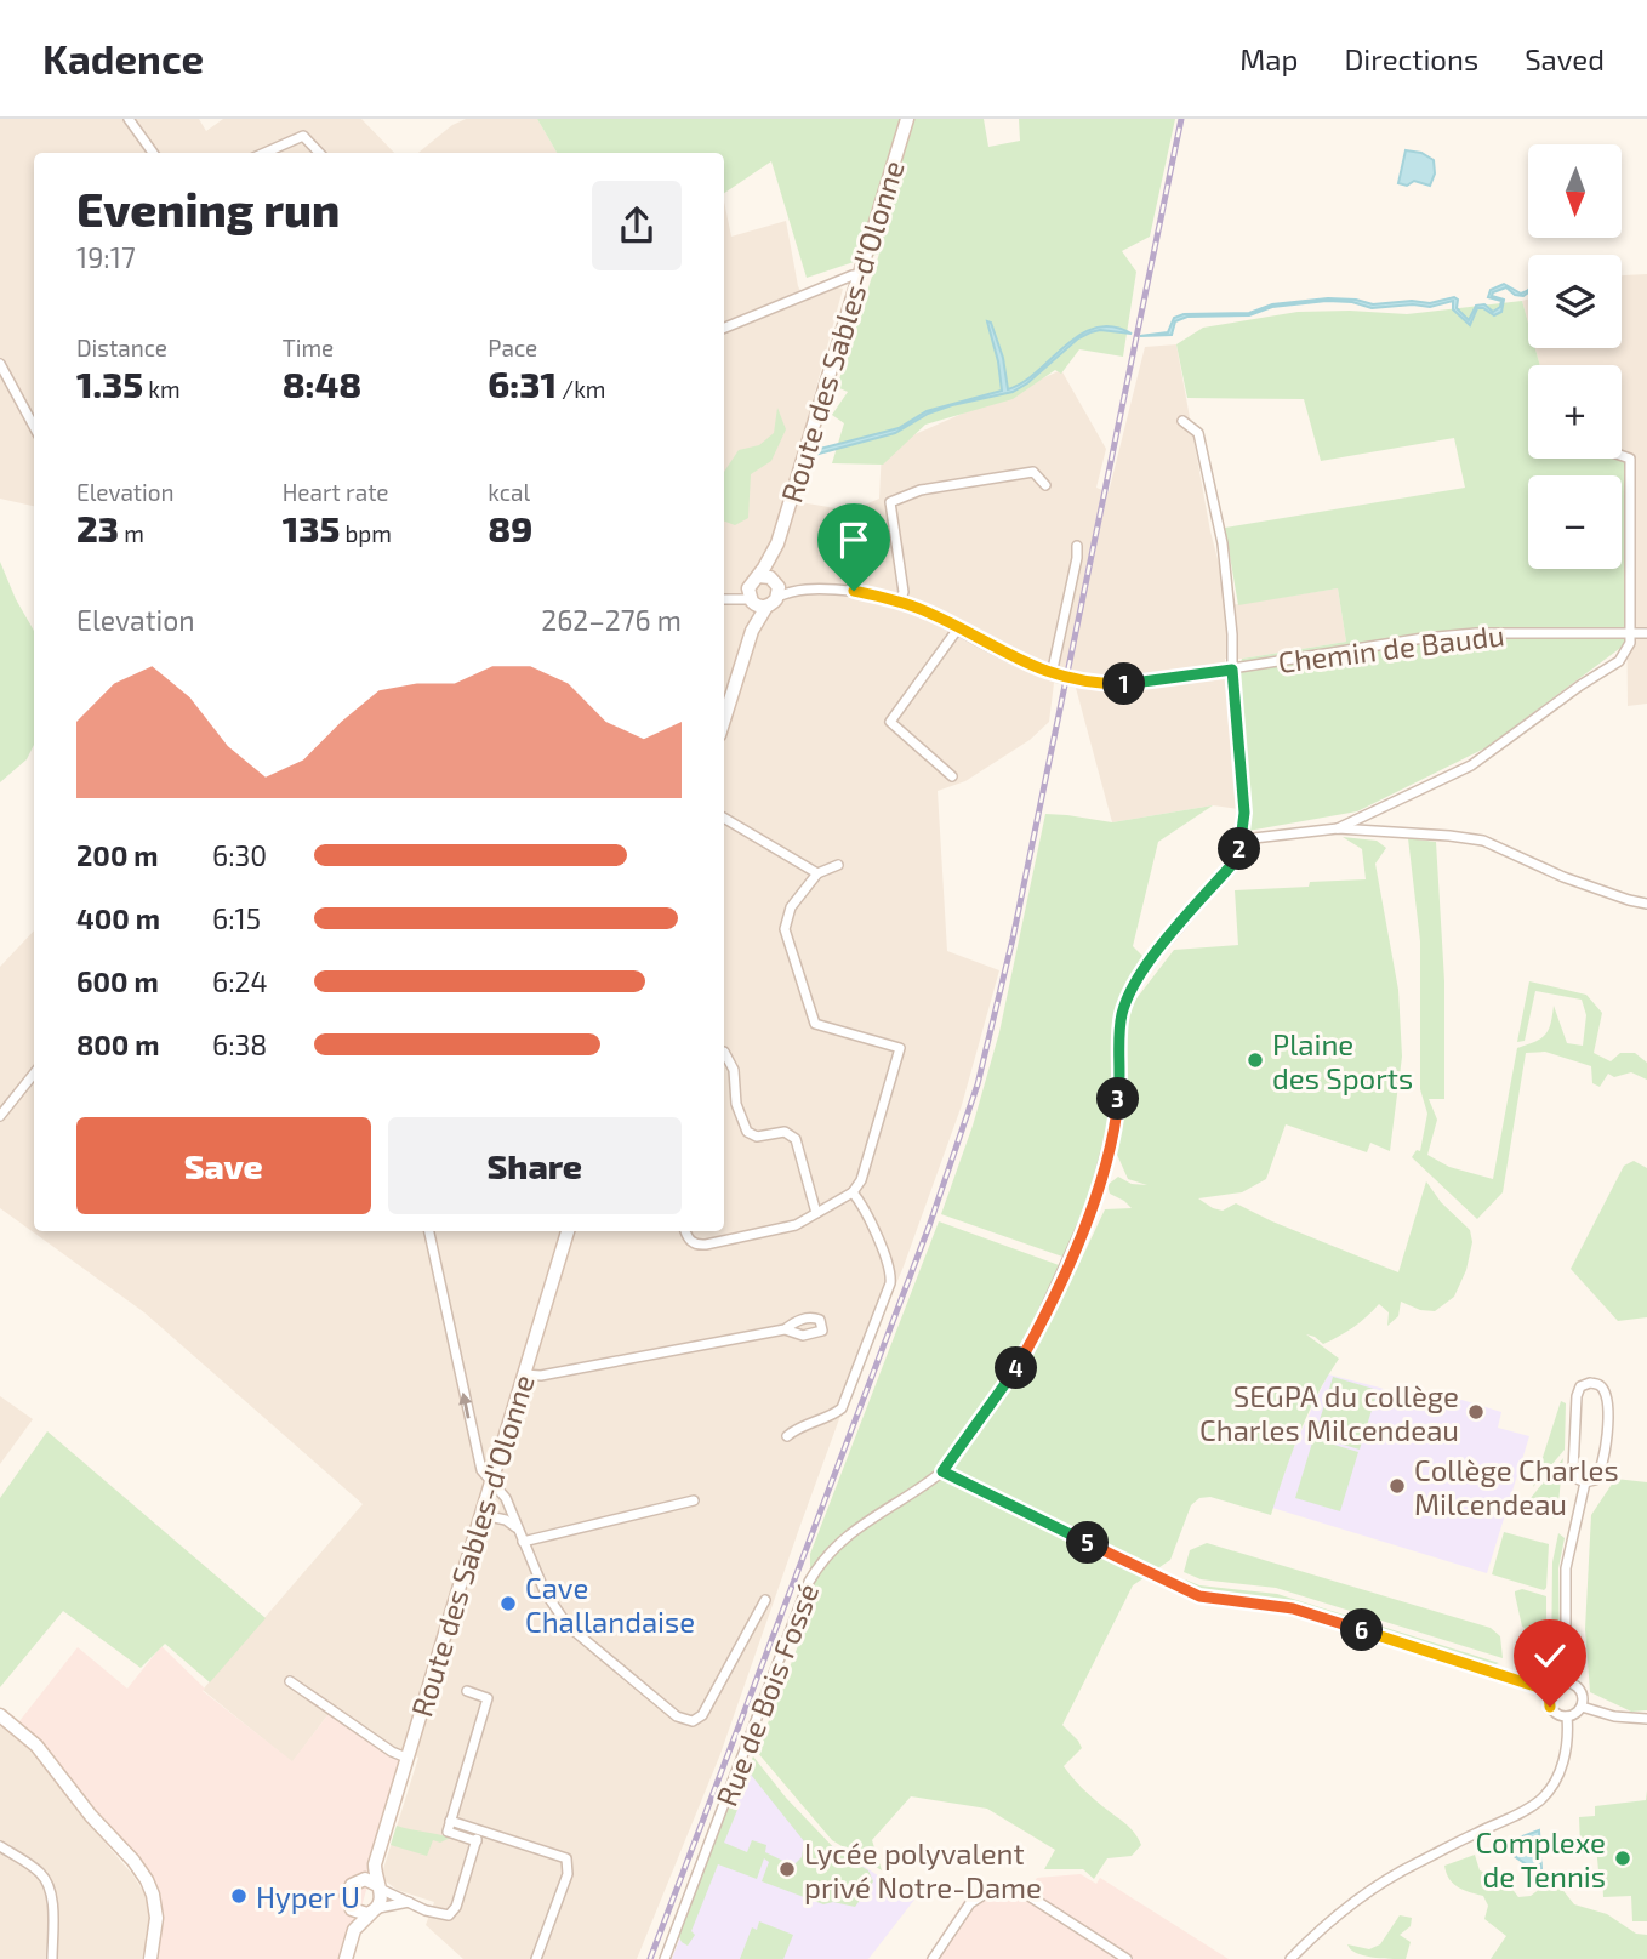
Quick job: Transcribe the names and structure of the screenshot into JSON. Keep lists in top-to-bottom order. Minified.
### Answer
{"streets":{"main road":["Route des Sables-d'Olonne"],"street":["Chemin de Baudu","Rue de Bois Fossé"]},"crossings":[["Route des Sables-d'Olonne","Chemin de Baudu"]],"places":["Plaine des Sports","SEGPA du collège Charles Milcendeau","Collège Charles Milcendeau","Cave Challandaise","Complexe de Tennis","Lycée polyvalent privé Notre-Dame","Hyper U"],"north":"bottom","page":{"header":"Kadence","nav":["Map","Directions","Saved"],"map_buttons":["+","−"],"heading":["Evening run","19:17"],"stats":[["Distance","1.35 km"],["Time","8:48"],["Pace","6:31 /km"],["Elevation","23 m"],["Heart rate","135 bpm"],["kcal","89"]],"chart":["Elevation","262–276 m"],"pins":["1","2","3","4","5","6"],"list":[{"name":"200 m","note":"6:30"},{"name":"400 m","note":"6:15"},{"name":"600 m","note":"6:24"},{"name":"800 m","note":"6:38"}],"buttons":["Save","Share"]}}
